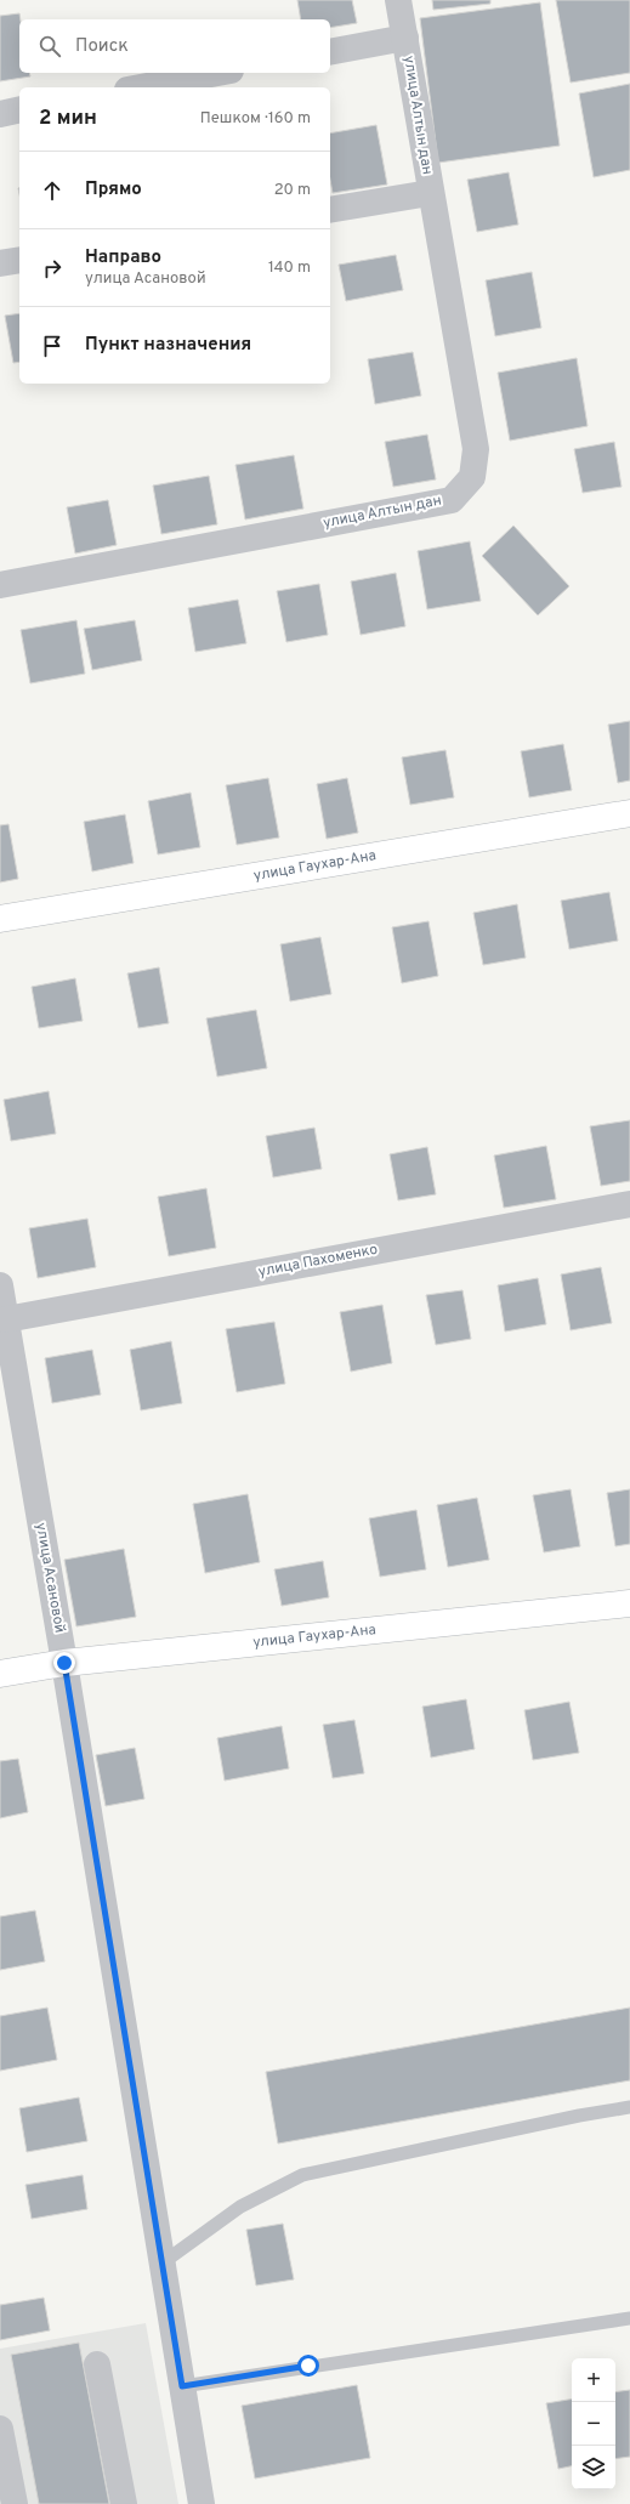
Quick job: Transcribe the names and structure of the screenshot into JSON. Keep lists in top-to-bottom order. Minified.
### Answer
{"streets":{"street":["улица Алтын дан","улица Гаухар-Ана","улица Пахоменко","улица Асановой"]},"crossings":[["улица Гаухар-Ана","улица Асановой"],["улица Пахоменко","улица Асановой"]],"page":{"search":"Поиск","heading":["2 мин","Пешком · 160 m"],"list":[["Прямо","20 m"],["Направо","улица Асановой","140 m"],"Пункт назначения"],"map_buttons":["+","−"]}}
